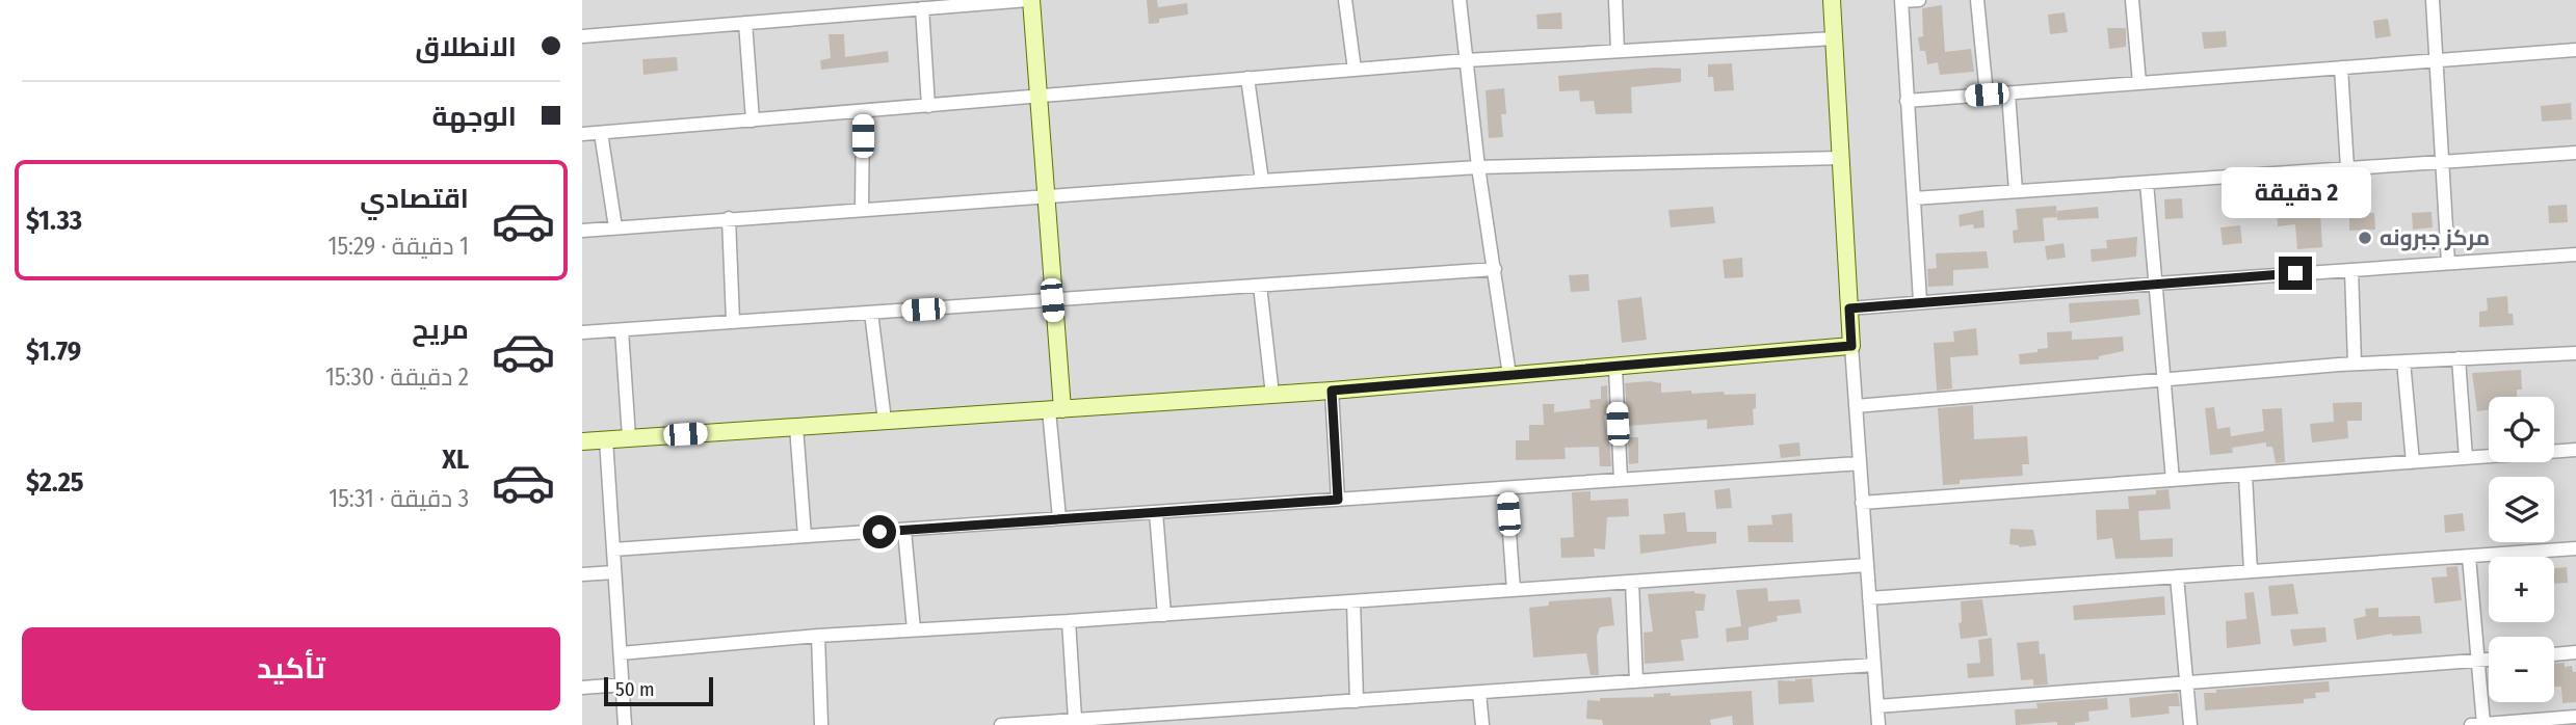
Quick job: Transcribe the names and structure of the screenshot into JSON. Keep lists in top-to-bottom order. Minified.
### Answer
{"places":["مركز جبرونه"],"scale_bar":"50 m","page":{"banner":["الانطلاق","الوجهة"],"list":[{"name":"اقتصادي","note":"1 دقيقة · 15:29","value":"$1.33"},{"name":"مريح","note":"2 دقيقة · 15:30","value":"$1.79"},{"name":"XL","note":"3 دقيقة · 15:31","value":"$2.25"}],"bubble":"2 دقيقة","map_buttons":["+","−"],"buttons":"تأكيد","scale":"50 m"}}
